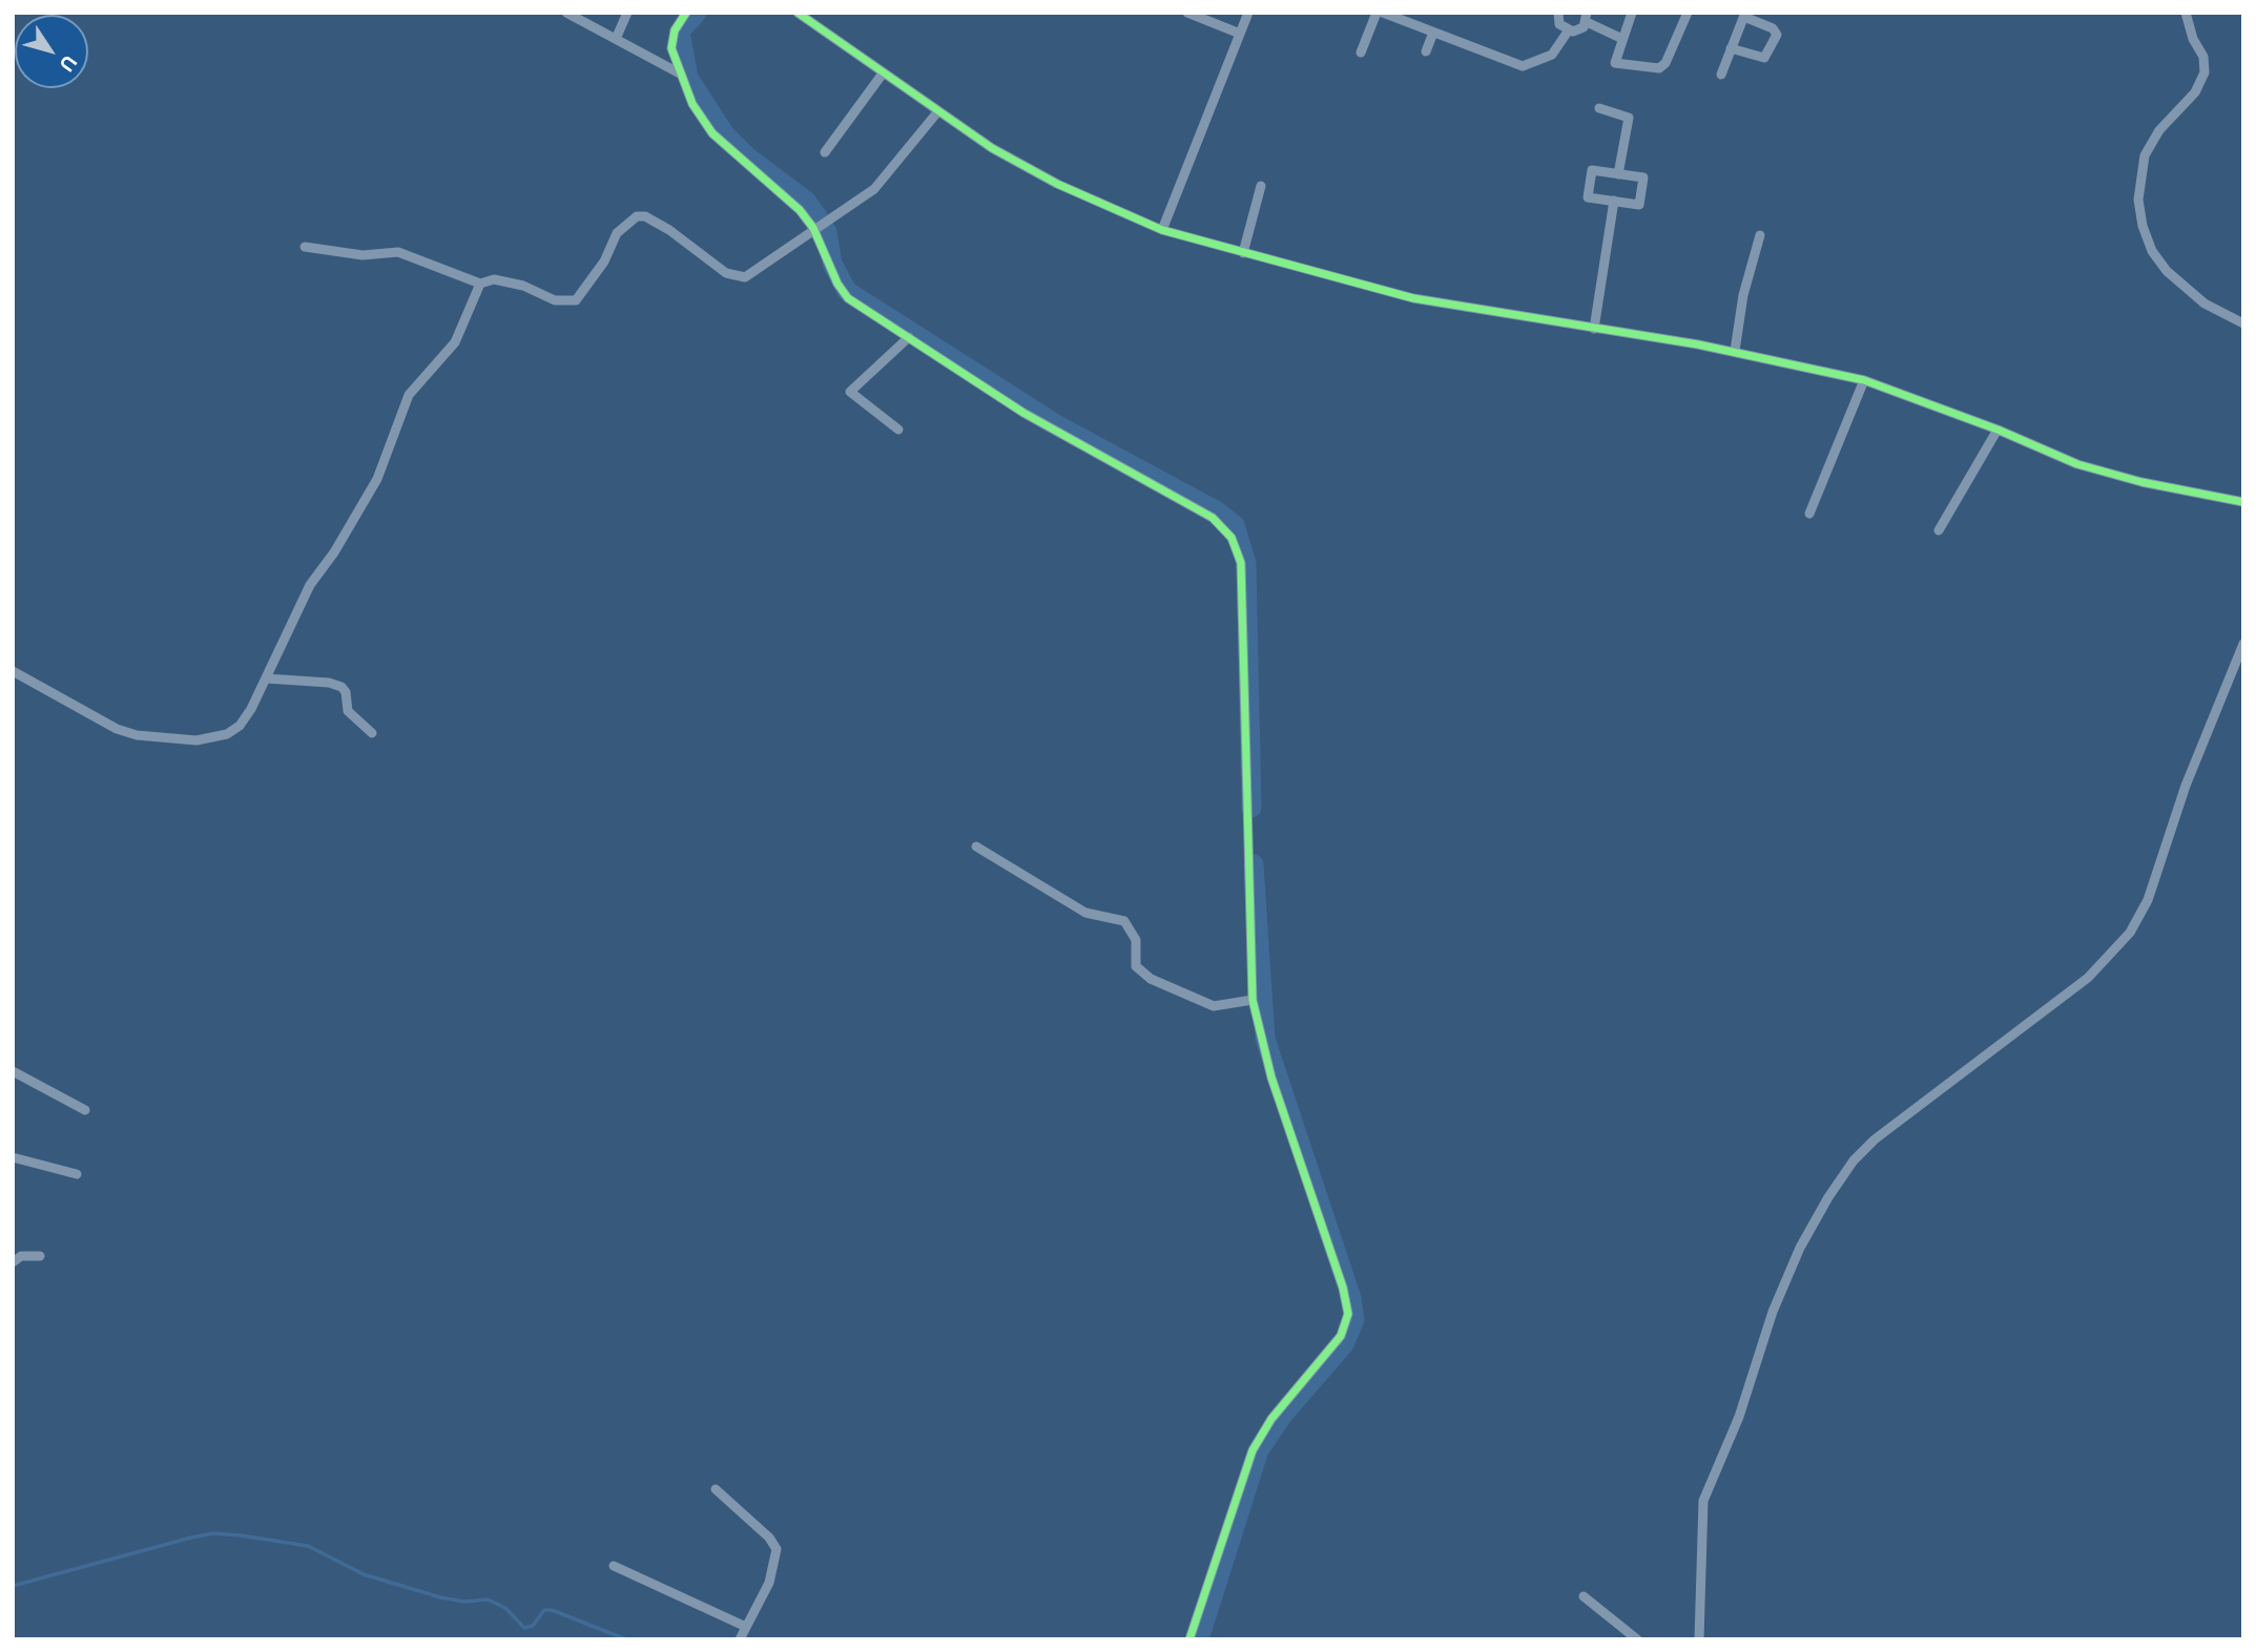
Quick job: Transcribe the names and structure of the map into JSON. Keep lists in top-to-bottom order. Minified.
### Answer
{"north":"bottom right"}
